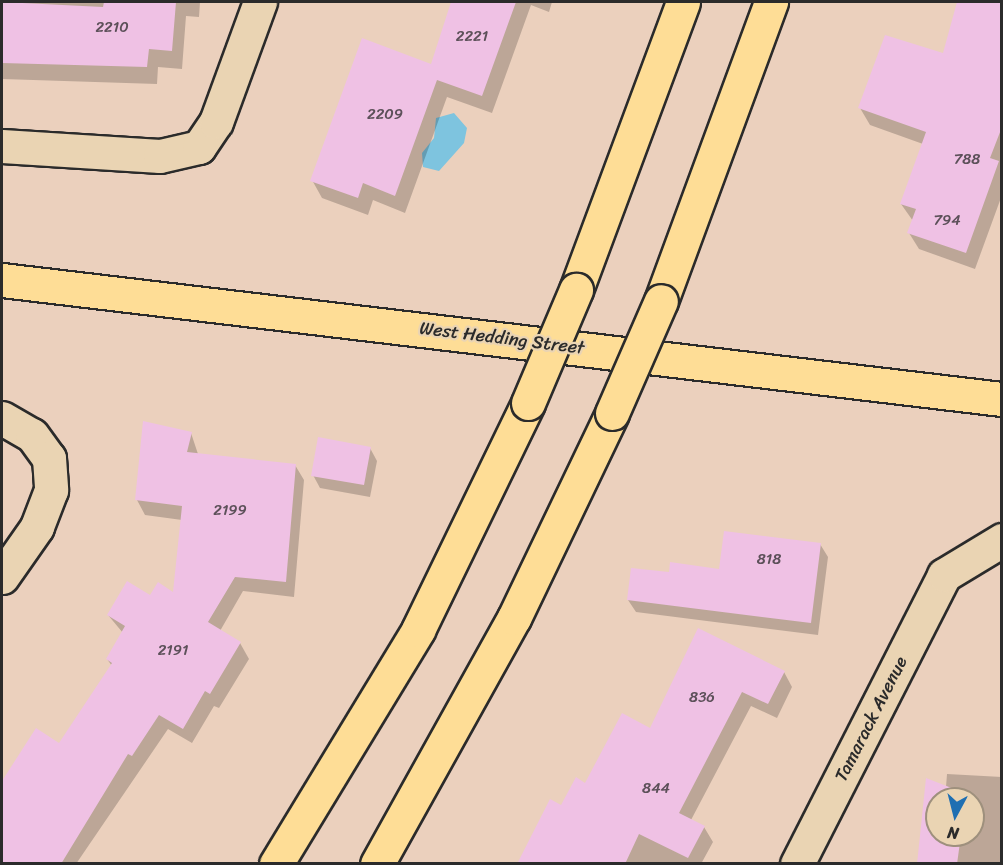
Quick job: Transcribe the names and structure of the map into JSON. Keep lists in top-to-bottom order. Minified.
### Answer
{"streets":{"main road":["West Hedding Street"],"street":["Tamarack Avenue"]},"house_numbers":["2210","2221","2209","788","794","2199","818","2191","836","844"],"north":"bottom"}
